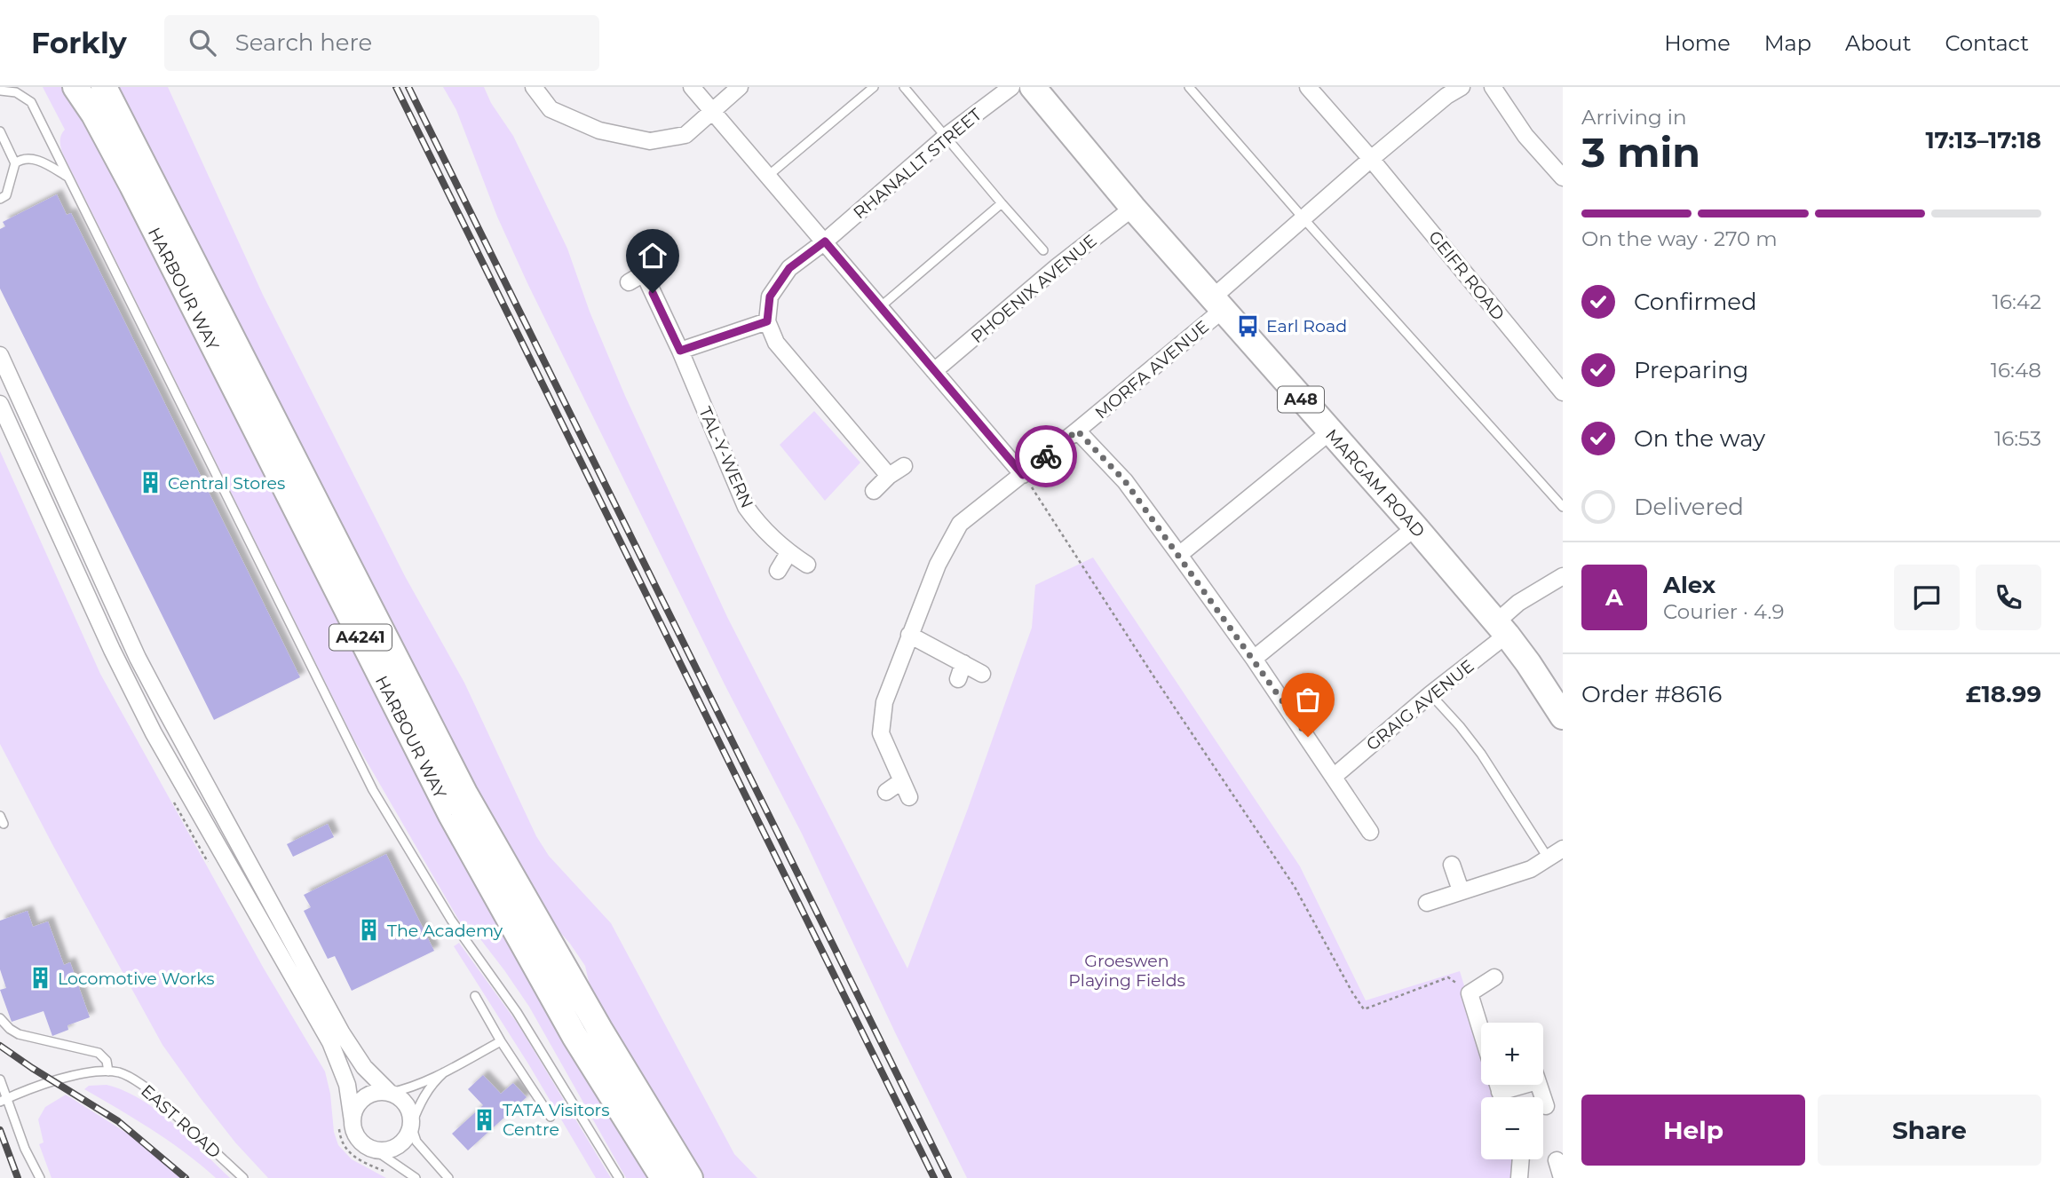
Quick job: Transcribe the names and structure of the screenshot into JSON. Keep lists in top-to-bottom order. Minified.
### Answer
{"streets":{"main road":["HARBOUR WAY","A48","MARGAM ROAD","A4241"],"street":["RHANALLT STREET","GEIFR ROAD","PHOENIX AVENUE","MORFA AVENUE","TAL-Y-WERN","GRAIG AVENUE"],"lane":["EAST ROAD"]},"crossings":[["PHOENIX AVENUE","MARGAM ROAD"],["MORFA AVENUE","MARGAM ROAD"],["MARGAM ROAD","GRAIG AVENUE"]],"parks":["Groeswen Playing Fields"],"places":{"bus stop":["Earl Road"],"building":["Central Stores","The Academy","Locomotive Works","TATA Visitors Centre"]},"page":{"header":"Forkly","search":"Search here","nav":["Home","Map","About","Contact"],"heading":["3 min","Arriving in","17:13–17:18"],"panel":["Alex","Courier · 4.9","Order #8616","£18.99"],"bar":"On the way · 270 m","list":[["Confirmed","16:42"],["Preparing","16:48"],["On the way","16:53"],"Delivered"],"round":"A","map_buttons":["+","−"],"buttons":["Help","Share"]}}
